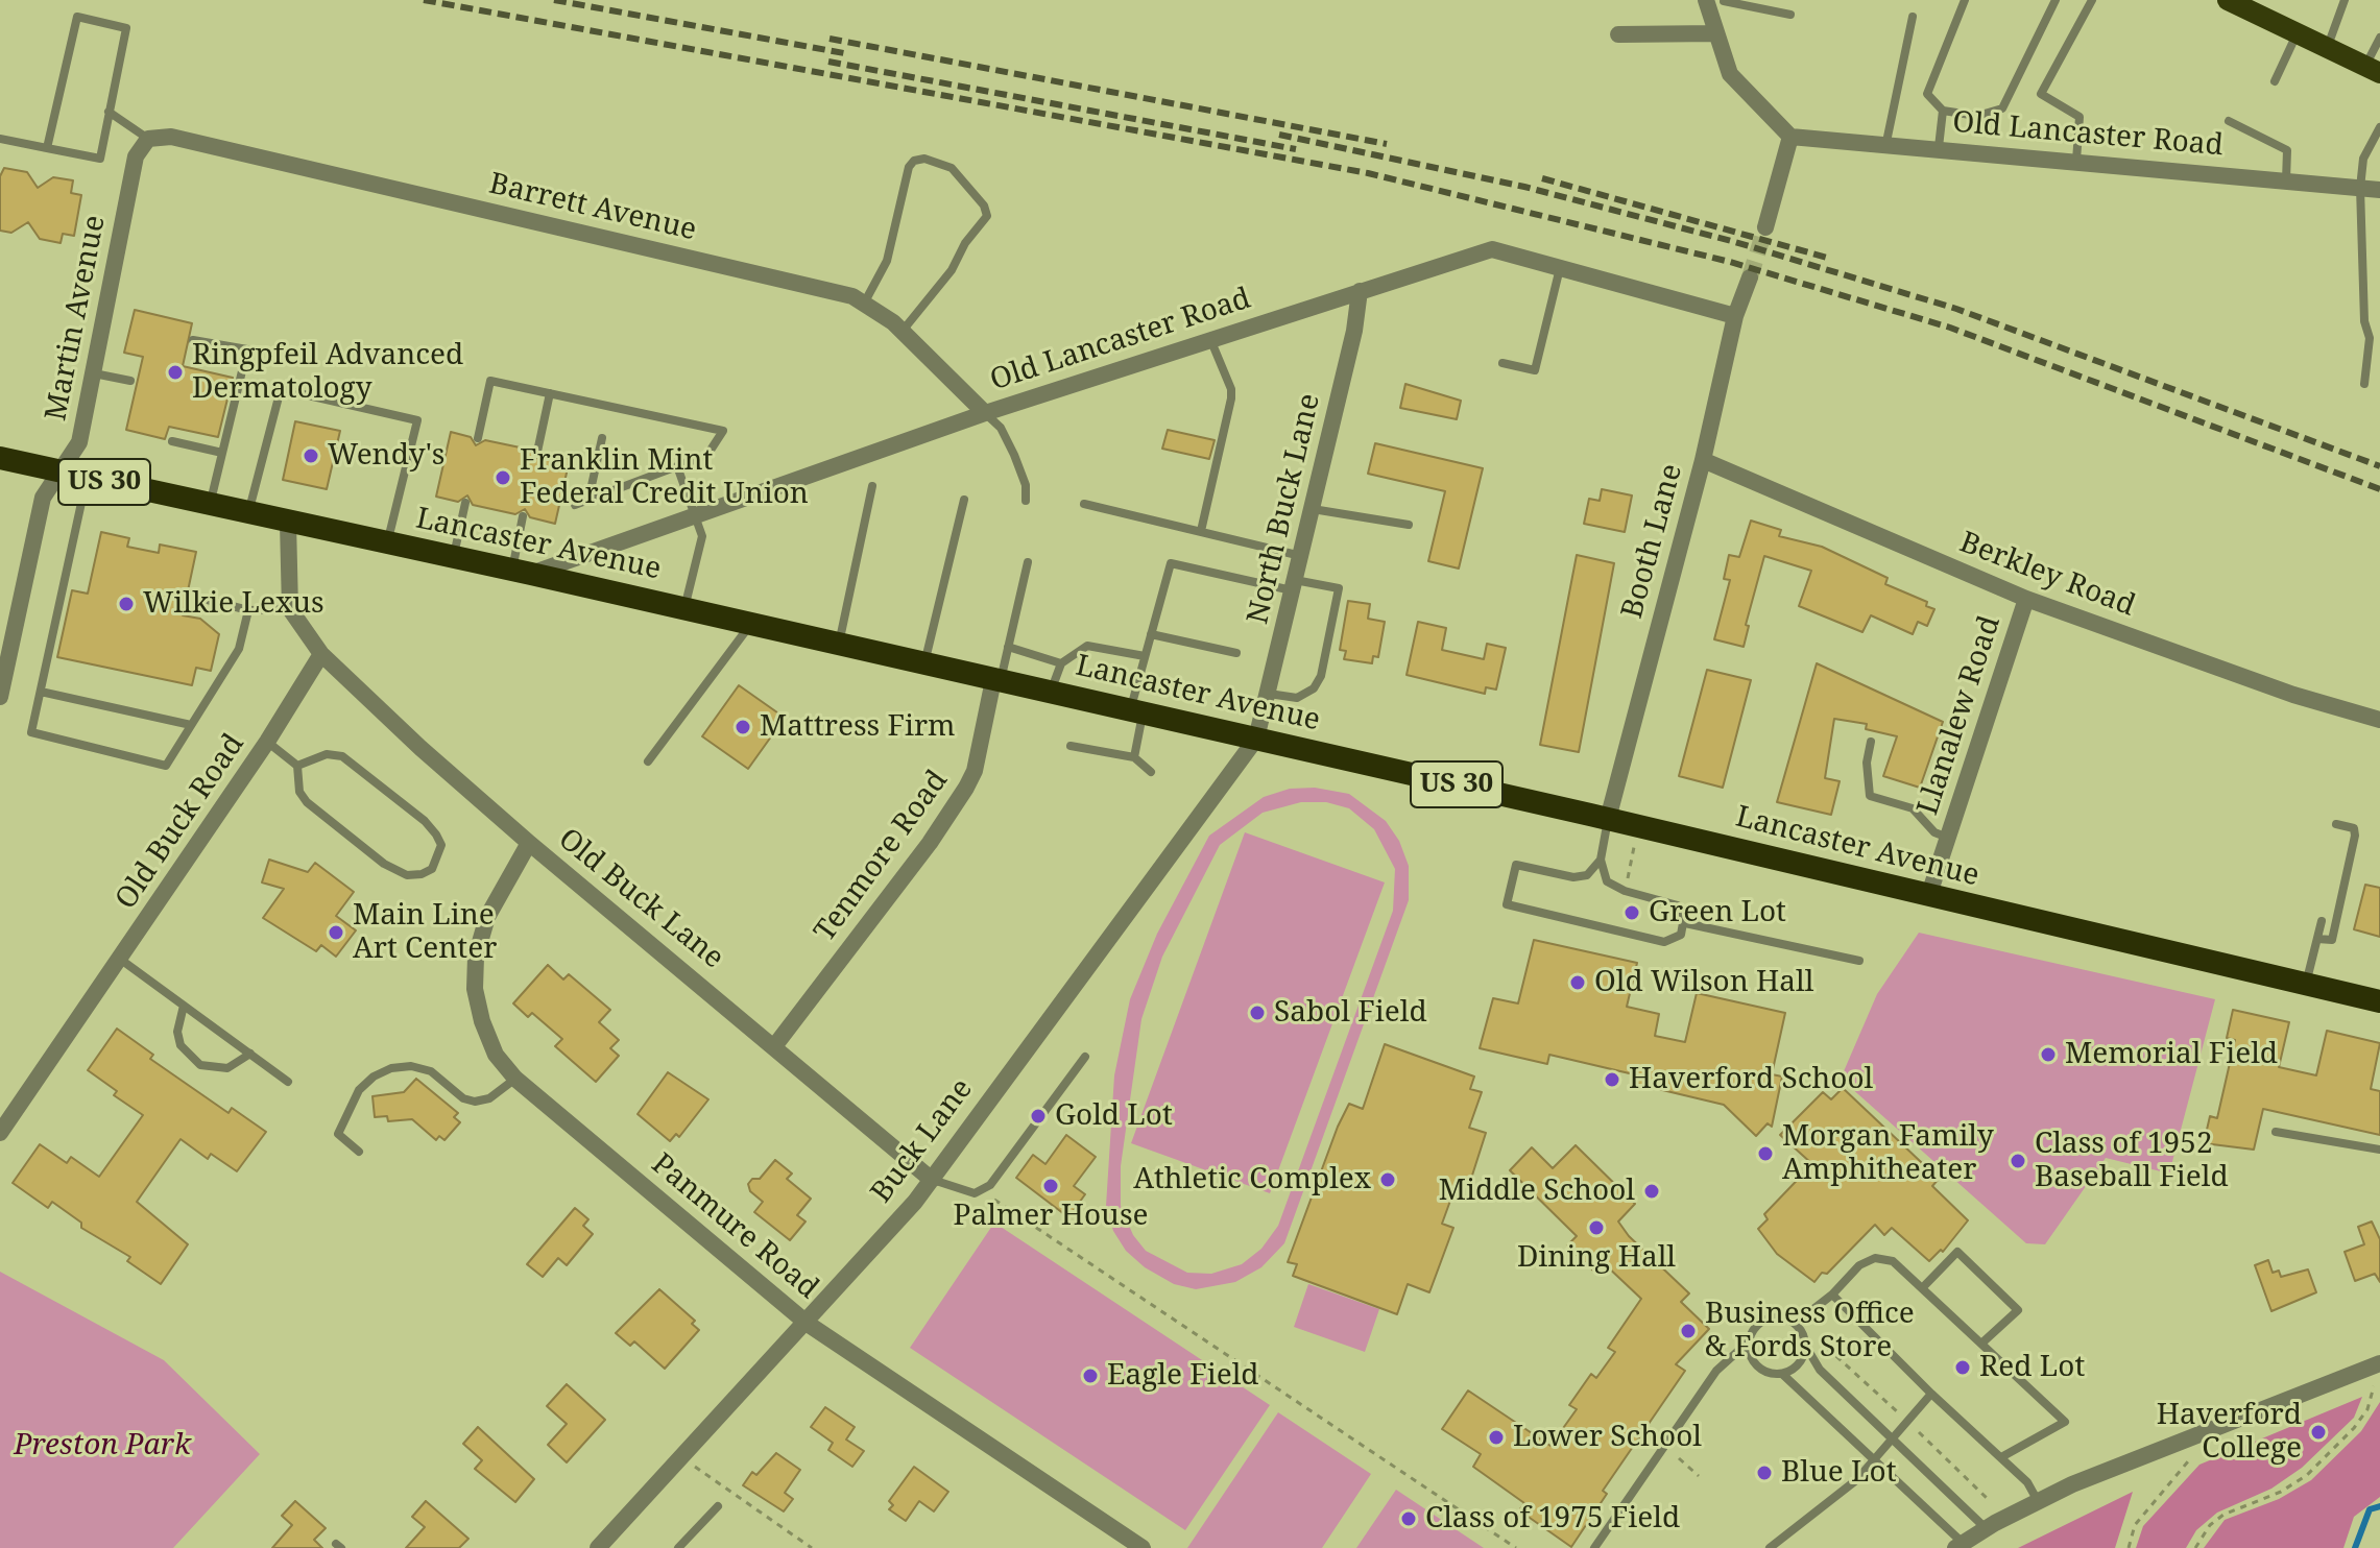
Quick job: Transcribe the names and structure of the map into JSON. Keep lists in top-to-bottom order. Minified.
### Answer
{"streets":{"highway":["US 30","Lancaster Avenue"],"street":["Old Lancaster Road","Barrett Avenue","Martin Avenue","North Buck Lane","Booth Lane","Berkley Road","Llanalew Road","Old Buck Road","Tenmore Road","Old Buck Lane","Buck Lane","Panmure Road"]},"crossings":[["Old Lancaster Road","Barrett Avenue"],["Old Lancaster Road","North Buck Lane"],["Old Lancaster Road","Booth Lane"],["Old Lancaster Road","Lancaster Avenue"],["Barrett Avenue","Martin Avenue"],["Martin Avenue","Lancaster Avenue"],["North Buck Lane","Lancaster Avenue"],["North Buck Lane","Buck Lane"],["Booth Lane","Lancaster Avenue"],["Booth Lane","Berkley Road"],["Lancaster Avenue","Llanalew Road"],["Lancaster Avenue","Tenmore Road"],["Lancaster Avenue","Buck Lane"],["Berkley Road","Llanalew Road"],["Old Buck Road","Old Buck Lane"],["Tenmore Road","Old Buck Lane"],["Old Buck Lane","Buck Lane"],["Old Buck Lane","Panmure Road"],["Buck Lane","Panmure Road"]],"parks":["Preston Park"],"places":["Ringpfeil Advanced Dermatology","Wendy's","Franklin Mint Federal Credit Union","Wilkie Lexus","Mattress Firm","Green Lot","Main Line Art Center","Old Wilson Hall","Sabol Field","Memorial Field","Haverford School","Gold Lot","Morgan Family Amphitheater","Class of 1952 Baseball Field","Athletic Complex","Palmer House","Middle School","Dining Hall","Business Office & Fords Store","Red Lot","Eagle Field","Haverford College","Lower School","Blue Lot","Class of 1975 Field"]}
